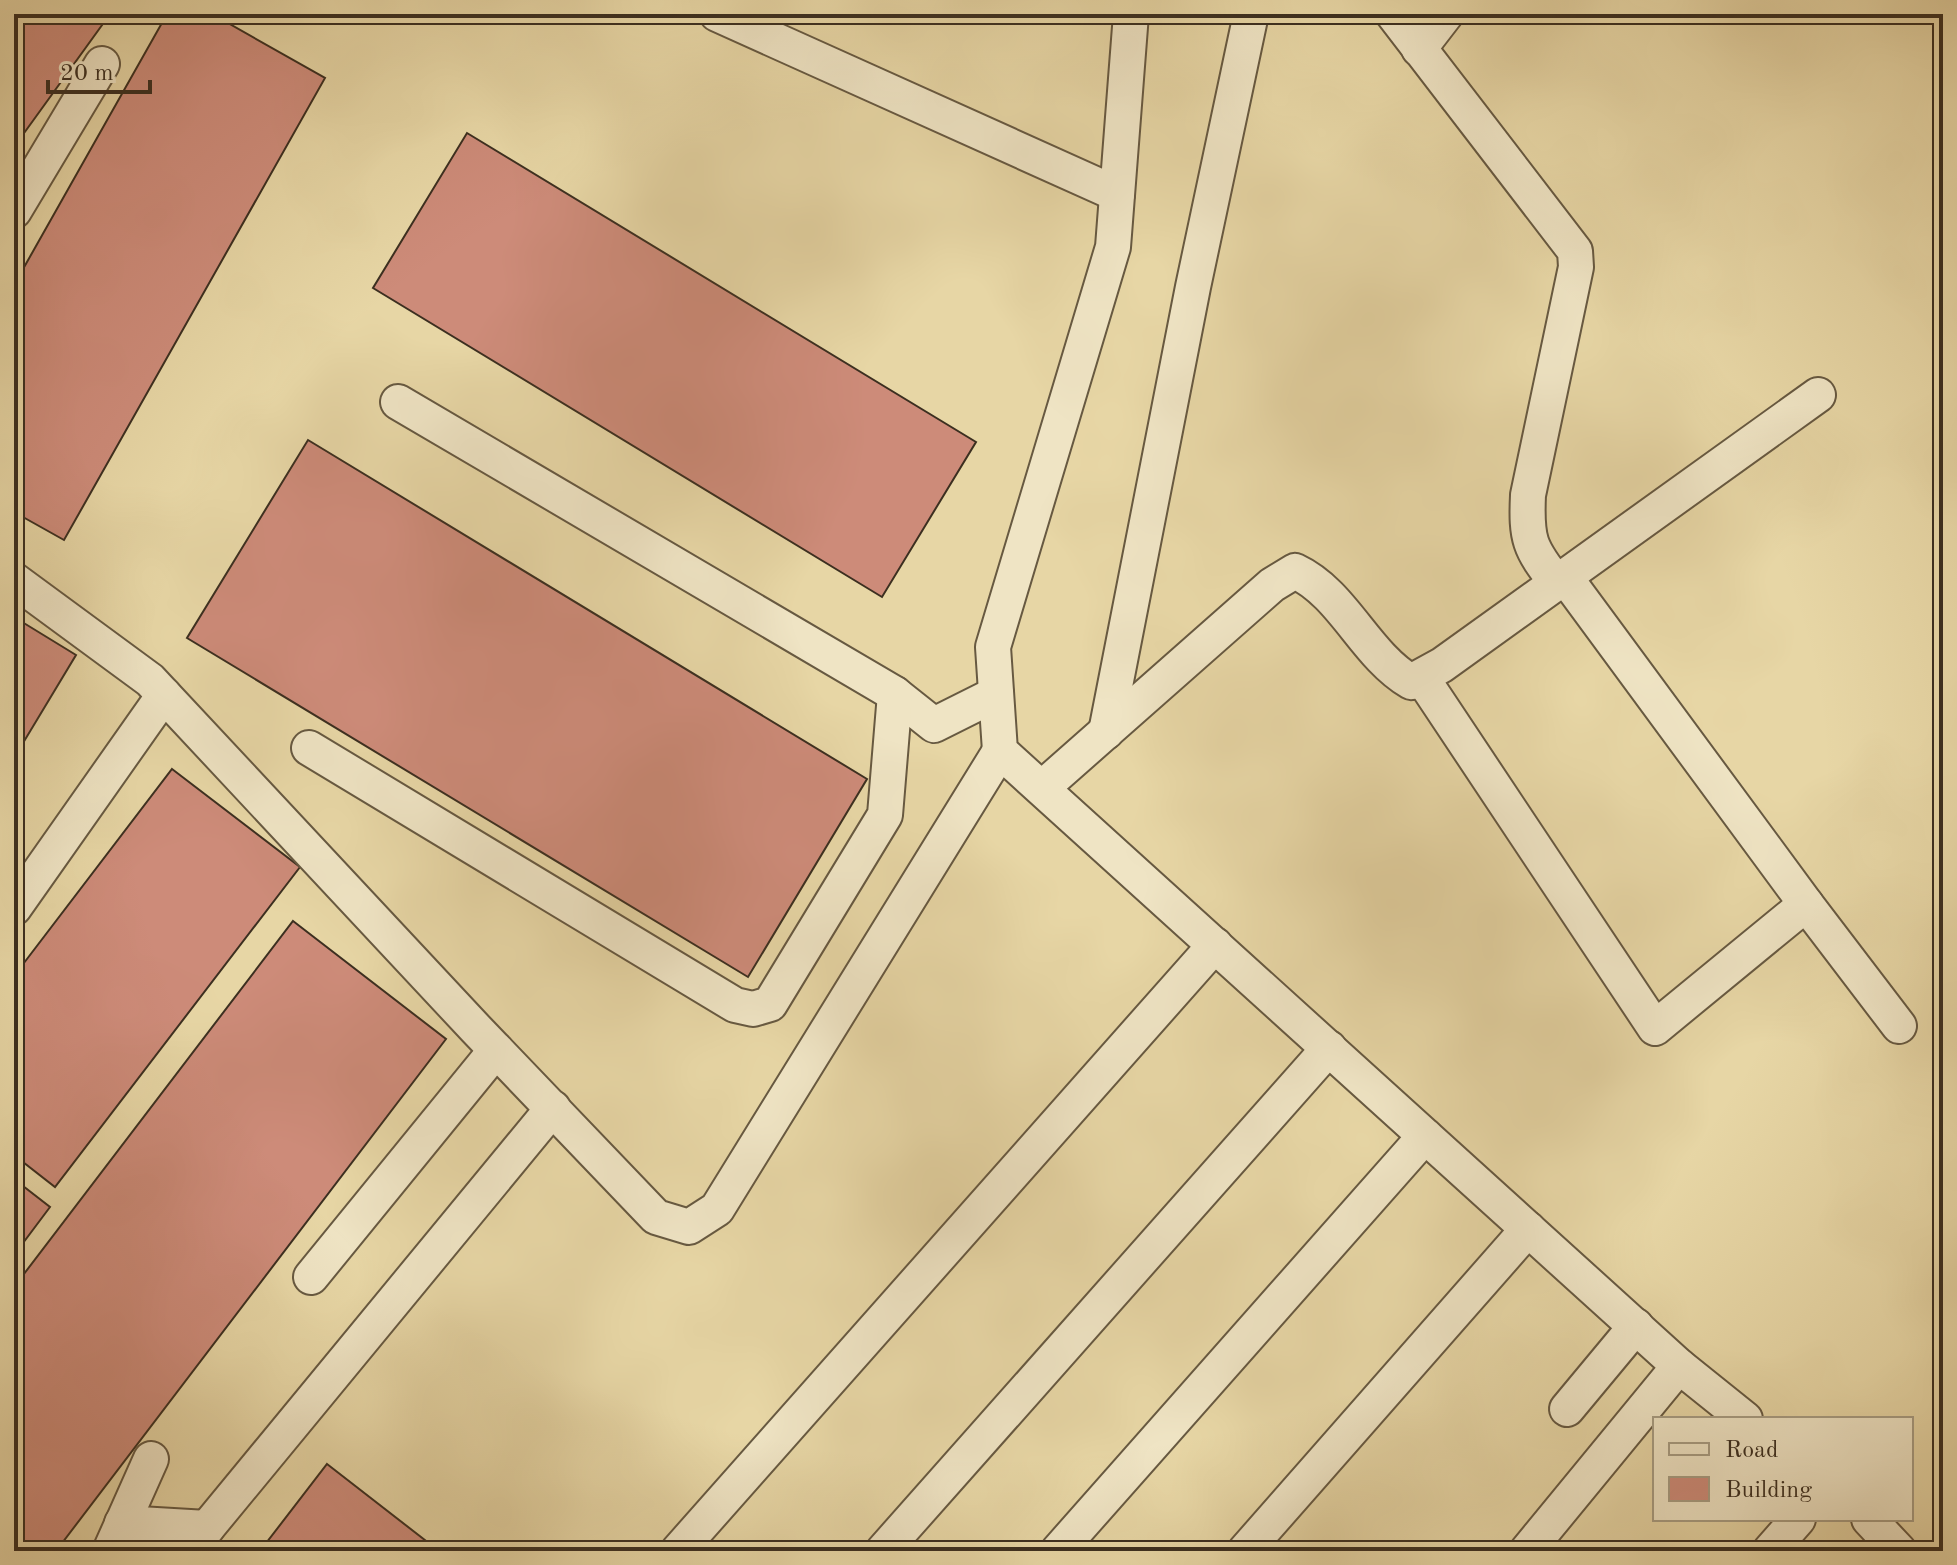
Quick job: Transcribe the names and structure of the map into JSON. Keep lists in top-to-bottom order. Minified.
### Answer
{"legend":["Road","Building"],"scale_bar":"20 m"}
